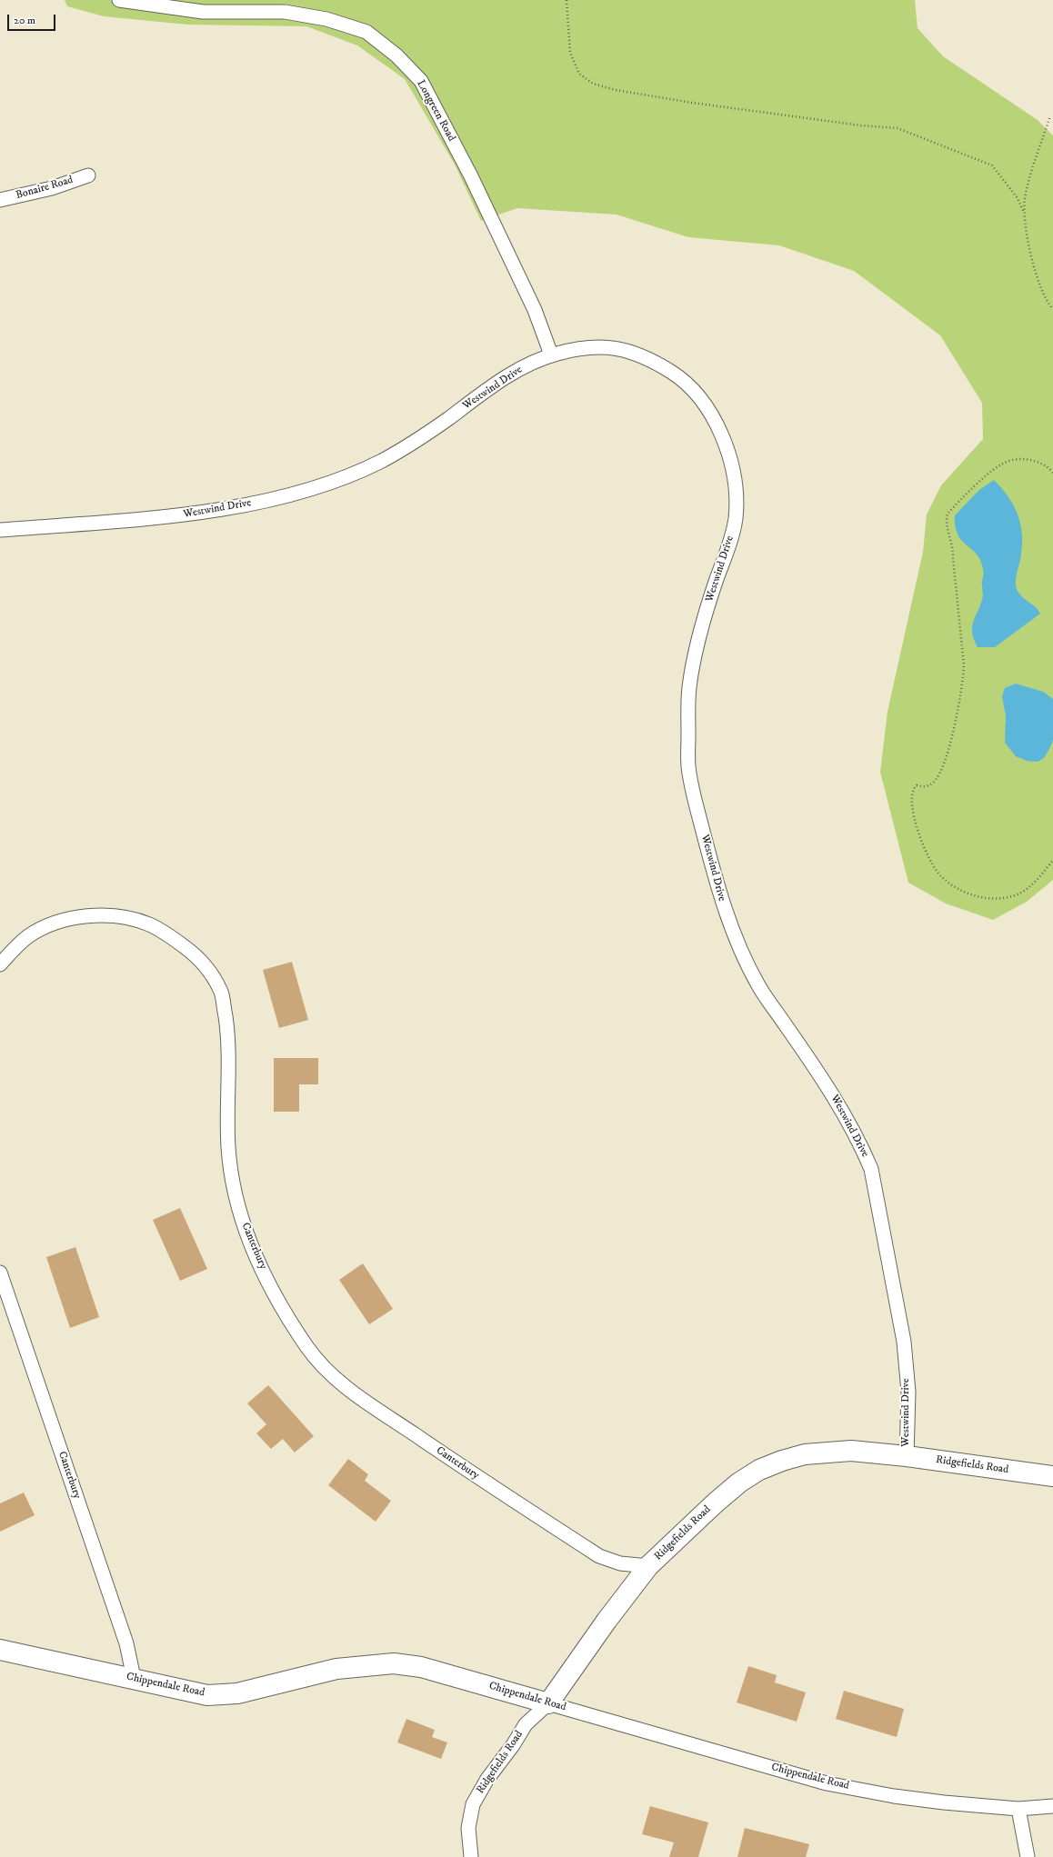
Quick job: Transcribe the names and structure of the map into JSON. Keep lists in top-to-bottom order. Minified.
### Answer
{"streets":{"street":["Longreen Road","Bonaire Road","Westwind Drive","Canterbury","Ridgefields Road","Chippendale Road"]},"crossings":[["Longreen Road","Westwind Drive"],["Westwind Drive","Ridgefields Road"],["Canterbury","Ridgefields Road"],["Canterbury","Chippendale Road"],["Ridgefields Road","Chippendale Road"]],"scale_bar":"20 m"}
